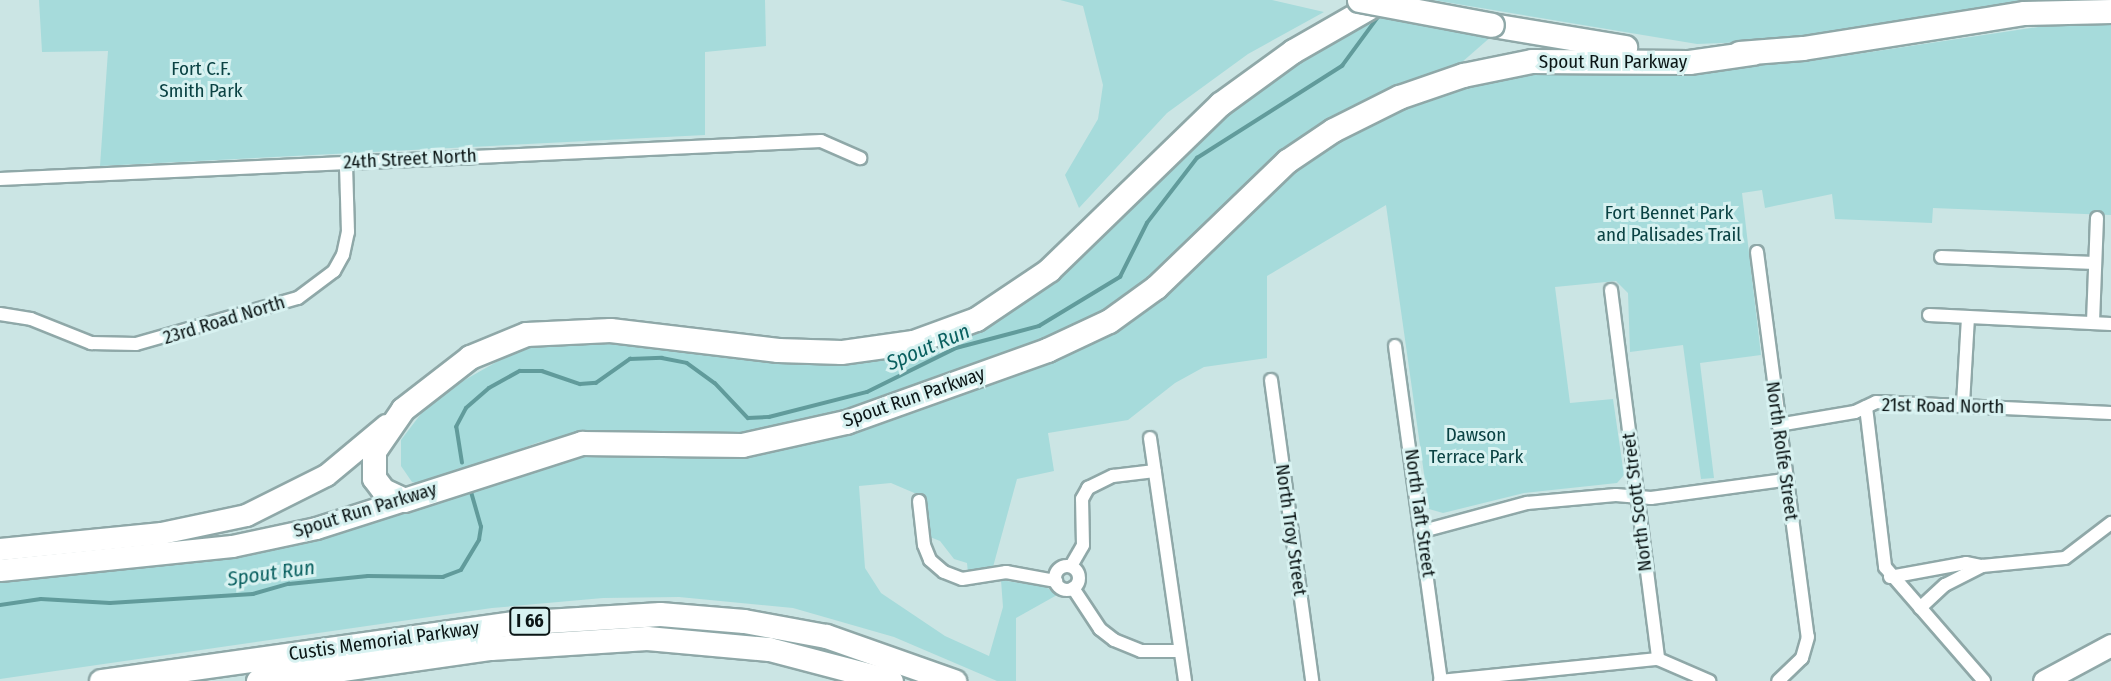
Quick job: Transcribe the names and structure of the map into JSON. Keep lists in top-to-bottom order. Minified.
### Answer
{"streets":{"highway":["Spout Run Parkway","I 66","Custis Memorial Parkway"],"street":["24th Street North","23rd Road North","21st Road North","North Rolfe Street","North Scott Street","North Taft Street","North Troy Street"]},"crossings":[["24th Street North","23rd Road North"],["21st Road North","North Rolfe Street"]],"water":["Spout Run"],"parks":["Fort C.F. Smith Park","Fort Bennet Park and Palisades Trail","Dawson Terrace Park"]}
